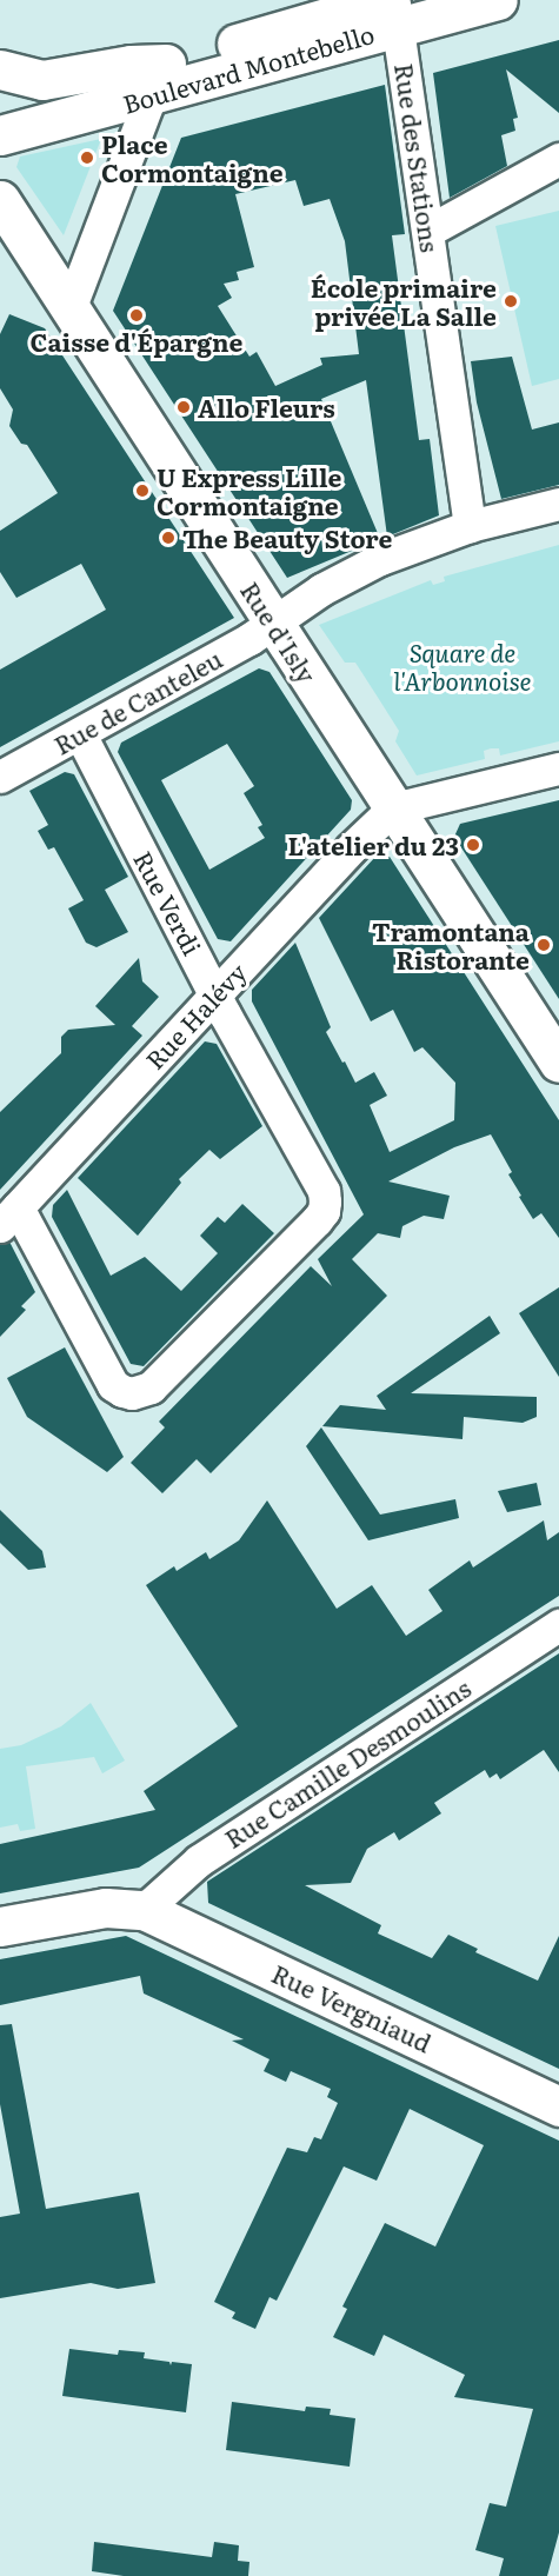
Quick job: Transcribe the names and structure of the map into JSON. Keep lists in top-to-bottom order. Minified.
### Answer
{"streets":{"street":["Boulevard Montebello","Rue des Stations","Rue d'Isly","Rue de Canteleu","Rue Verdi","Rue Halévy","Rue Camille Desmoulins","Rue Vergniaud"]},"crossings":[["Boulevard Montebello","Rue des Stations"],["Rue des Stations","Rue de Canteleu"],["Rue d'Isly","Rue de Canteleu"],["Rue d'Isly","Rue Halévy"],["Rue de Canteleu","Rue Verdi"],["Rue Verdi","Rue Halévy"],["Rue Camille Desmoulins","Rue Vergniaud"]],"parks":["Square de l'Arbonnoise"],"places":["Place Cormontaigne","École primaire privée La Salle","Caisse d'Épargne","Allo Fleurs","U Express Lille Cormontaigne","The Beauty Store","L'atelier du 23","Tramontana Ristorante"]}
